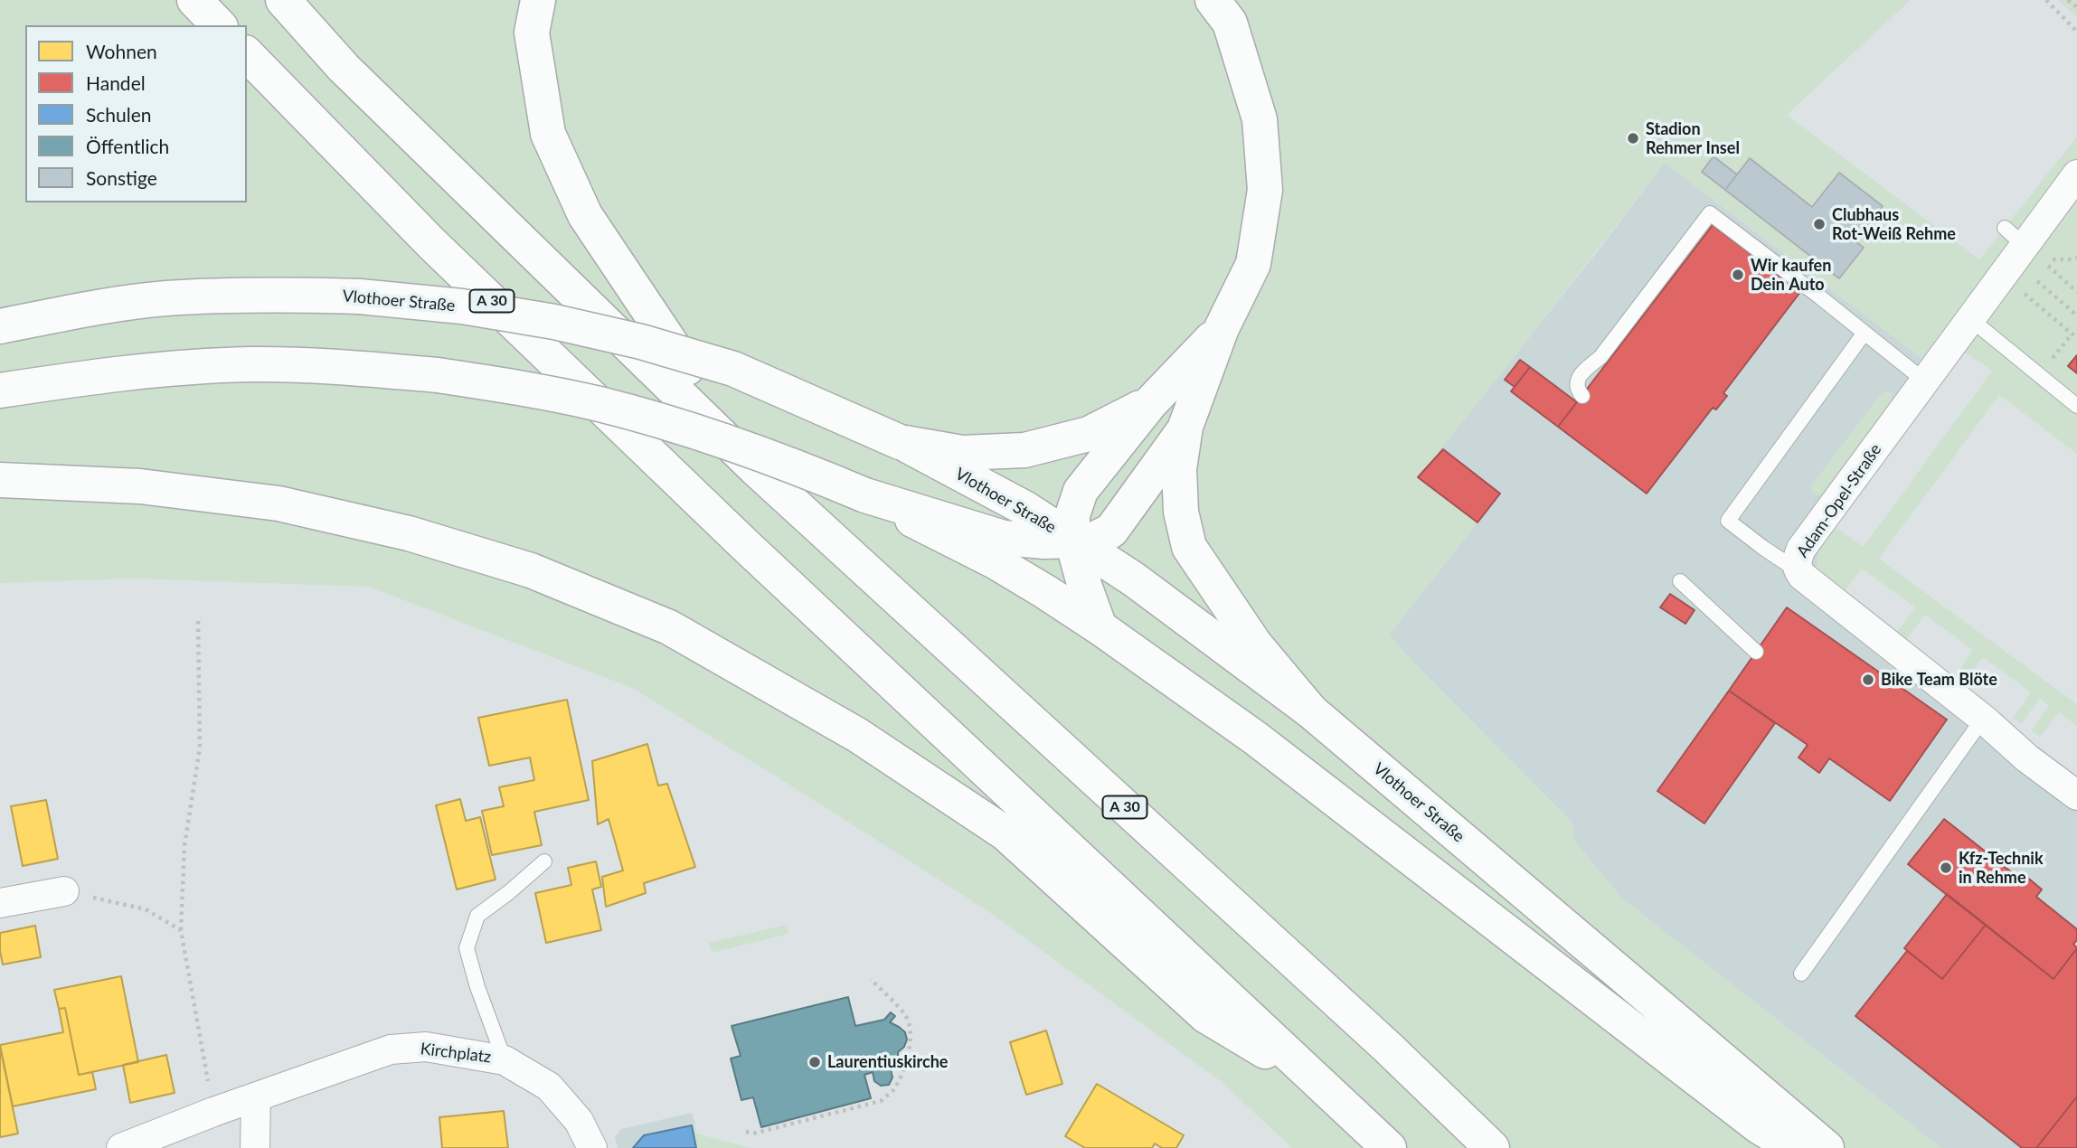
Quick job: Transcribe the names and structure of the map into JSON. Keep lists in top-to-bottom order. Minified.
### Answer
{"streets":{"main road":["Vlothoer Straße","A 30"],"street":["Adam-Opel-Straße","Kirchplatz"]},"places":["Stadion Rehmer Insel","Clubhaus Rot-Weiß Rehme","Wir kaufen Dein Auto","Bike Team Blöte","Kfz-Technik in Rehme","Laurentiuskirche"],"legend":["Wohnen","Handel","Schulen","Öffentlich","Sonstige"]}
